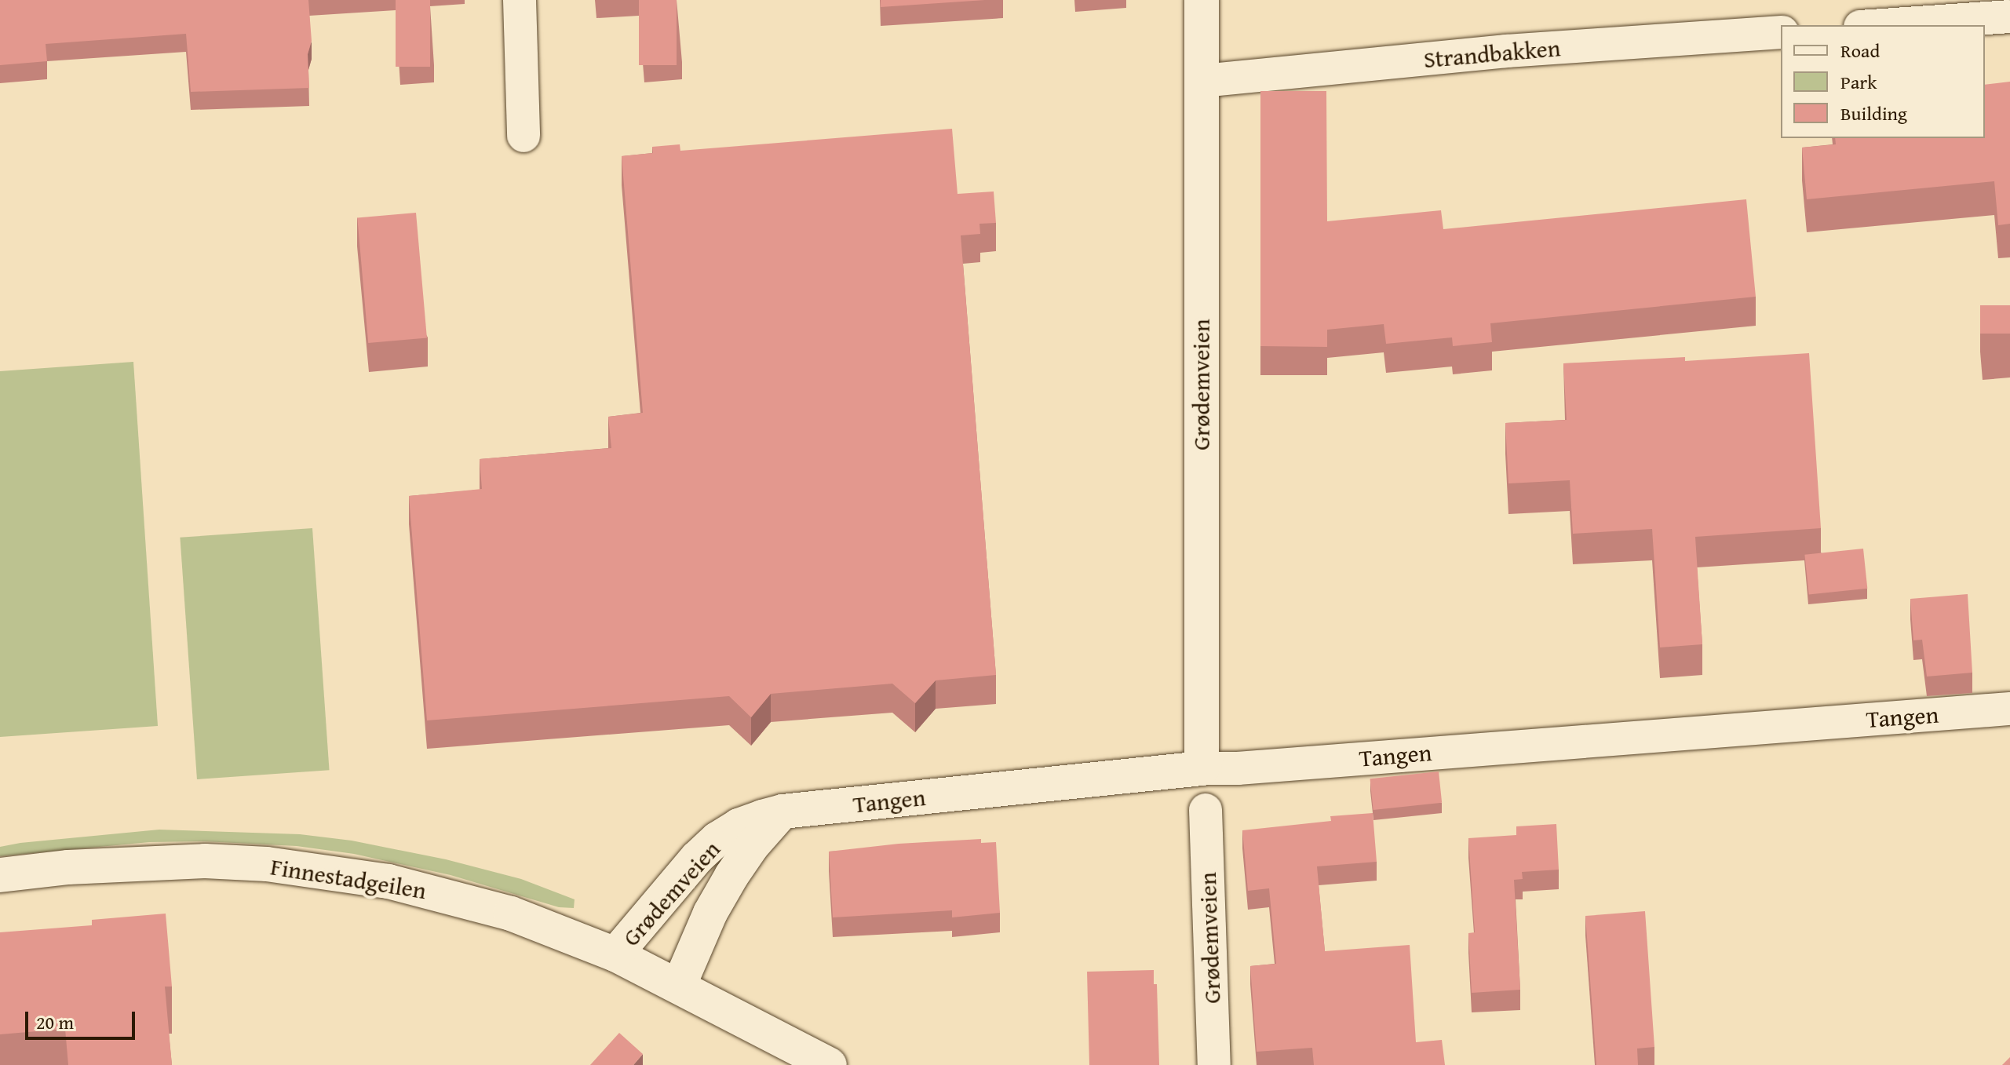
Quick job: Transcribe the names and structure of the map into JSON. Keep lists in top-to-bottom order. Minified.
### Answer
{"streets":{"main road":["Grødemveien","Tangen","Finnestadgeilen"],"street":["Strandbakken"]},"crossings":[["Strandbakken","Grødemveien"],["Grødemveien","Tangen"],["Grødemveien","Finnestadgeilen"]],"legend":["Road","Park","Building"],"scale_bar":"20 m"}
